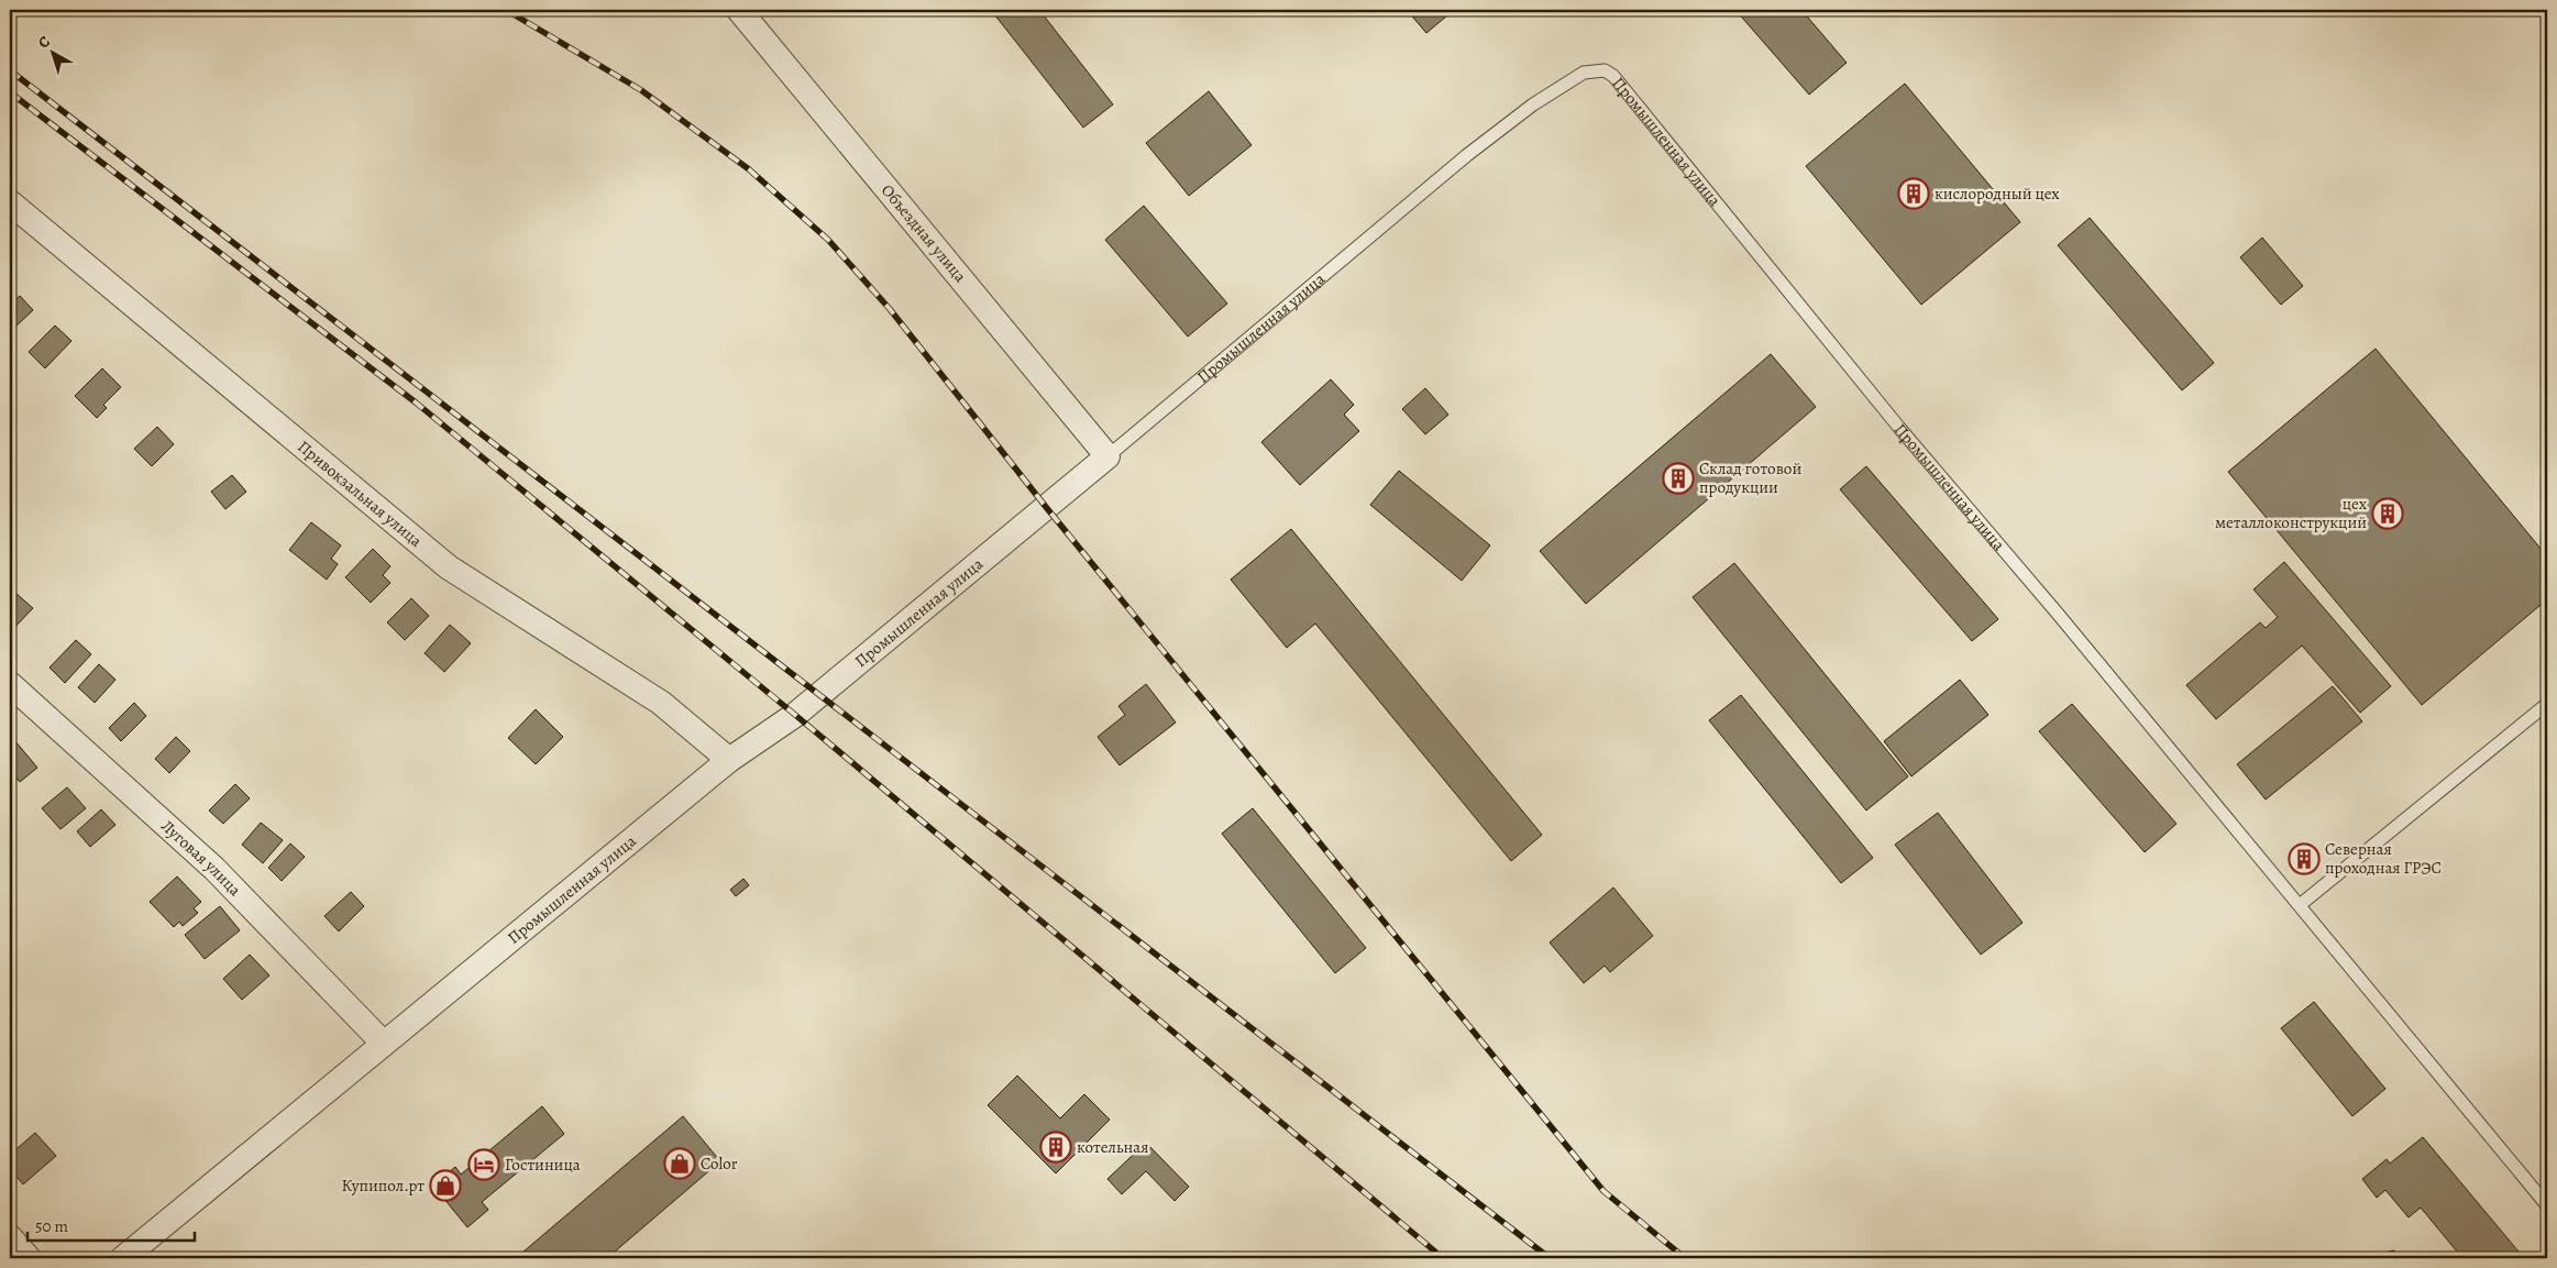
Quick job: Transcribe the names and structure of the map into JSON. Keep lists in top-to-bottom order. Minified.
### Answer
{"streets":{"street":["Промышленная улица","Объездная улица","Привокзальная улица","Луговая улица"]},"crossings":[["Промышленная улица","Объездная улица"],["Промышленная улица","Привокзальная улица"],["Промышленная улица","Луговая улица"]],"places":{"building":["кислородный цех","Склад готовой продукции","цех металлоконструкций","Северная проходная ГРЭС","котельная"],"shop":["Color","Купипол.рт"],"hotel":["Гостиница"]},"scale_bar":"50 m","north":"top left"}
